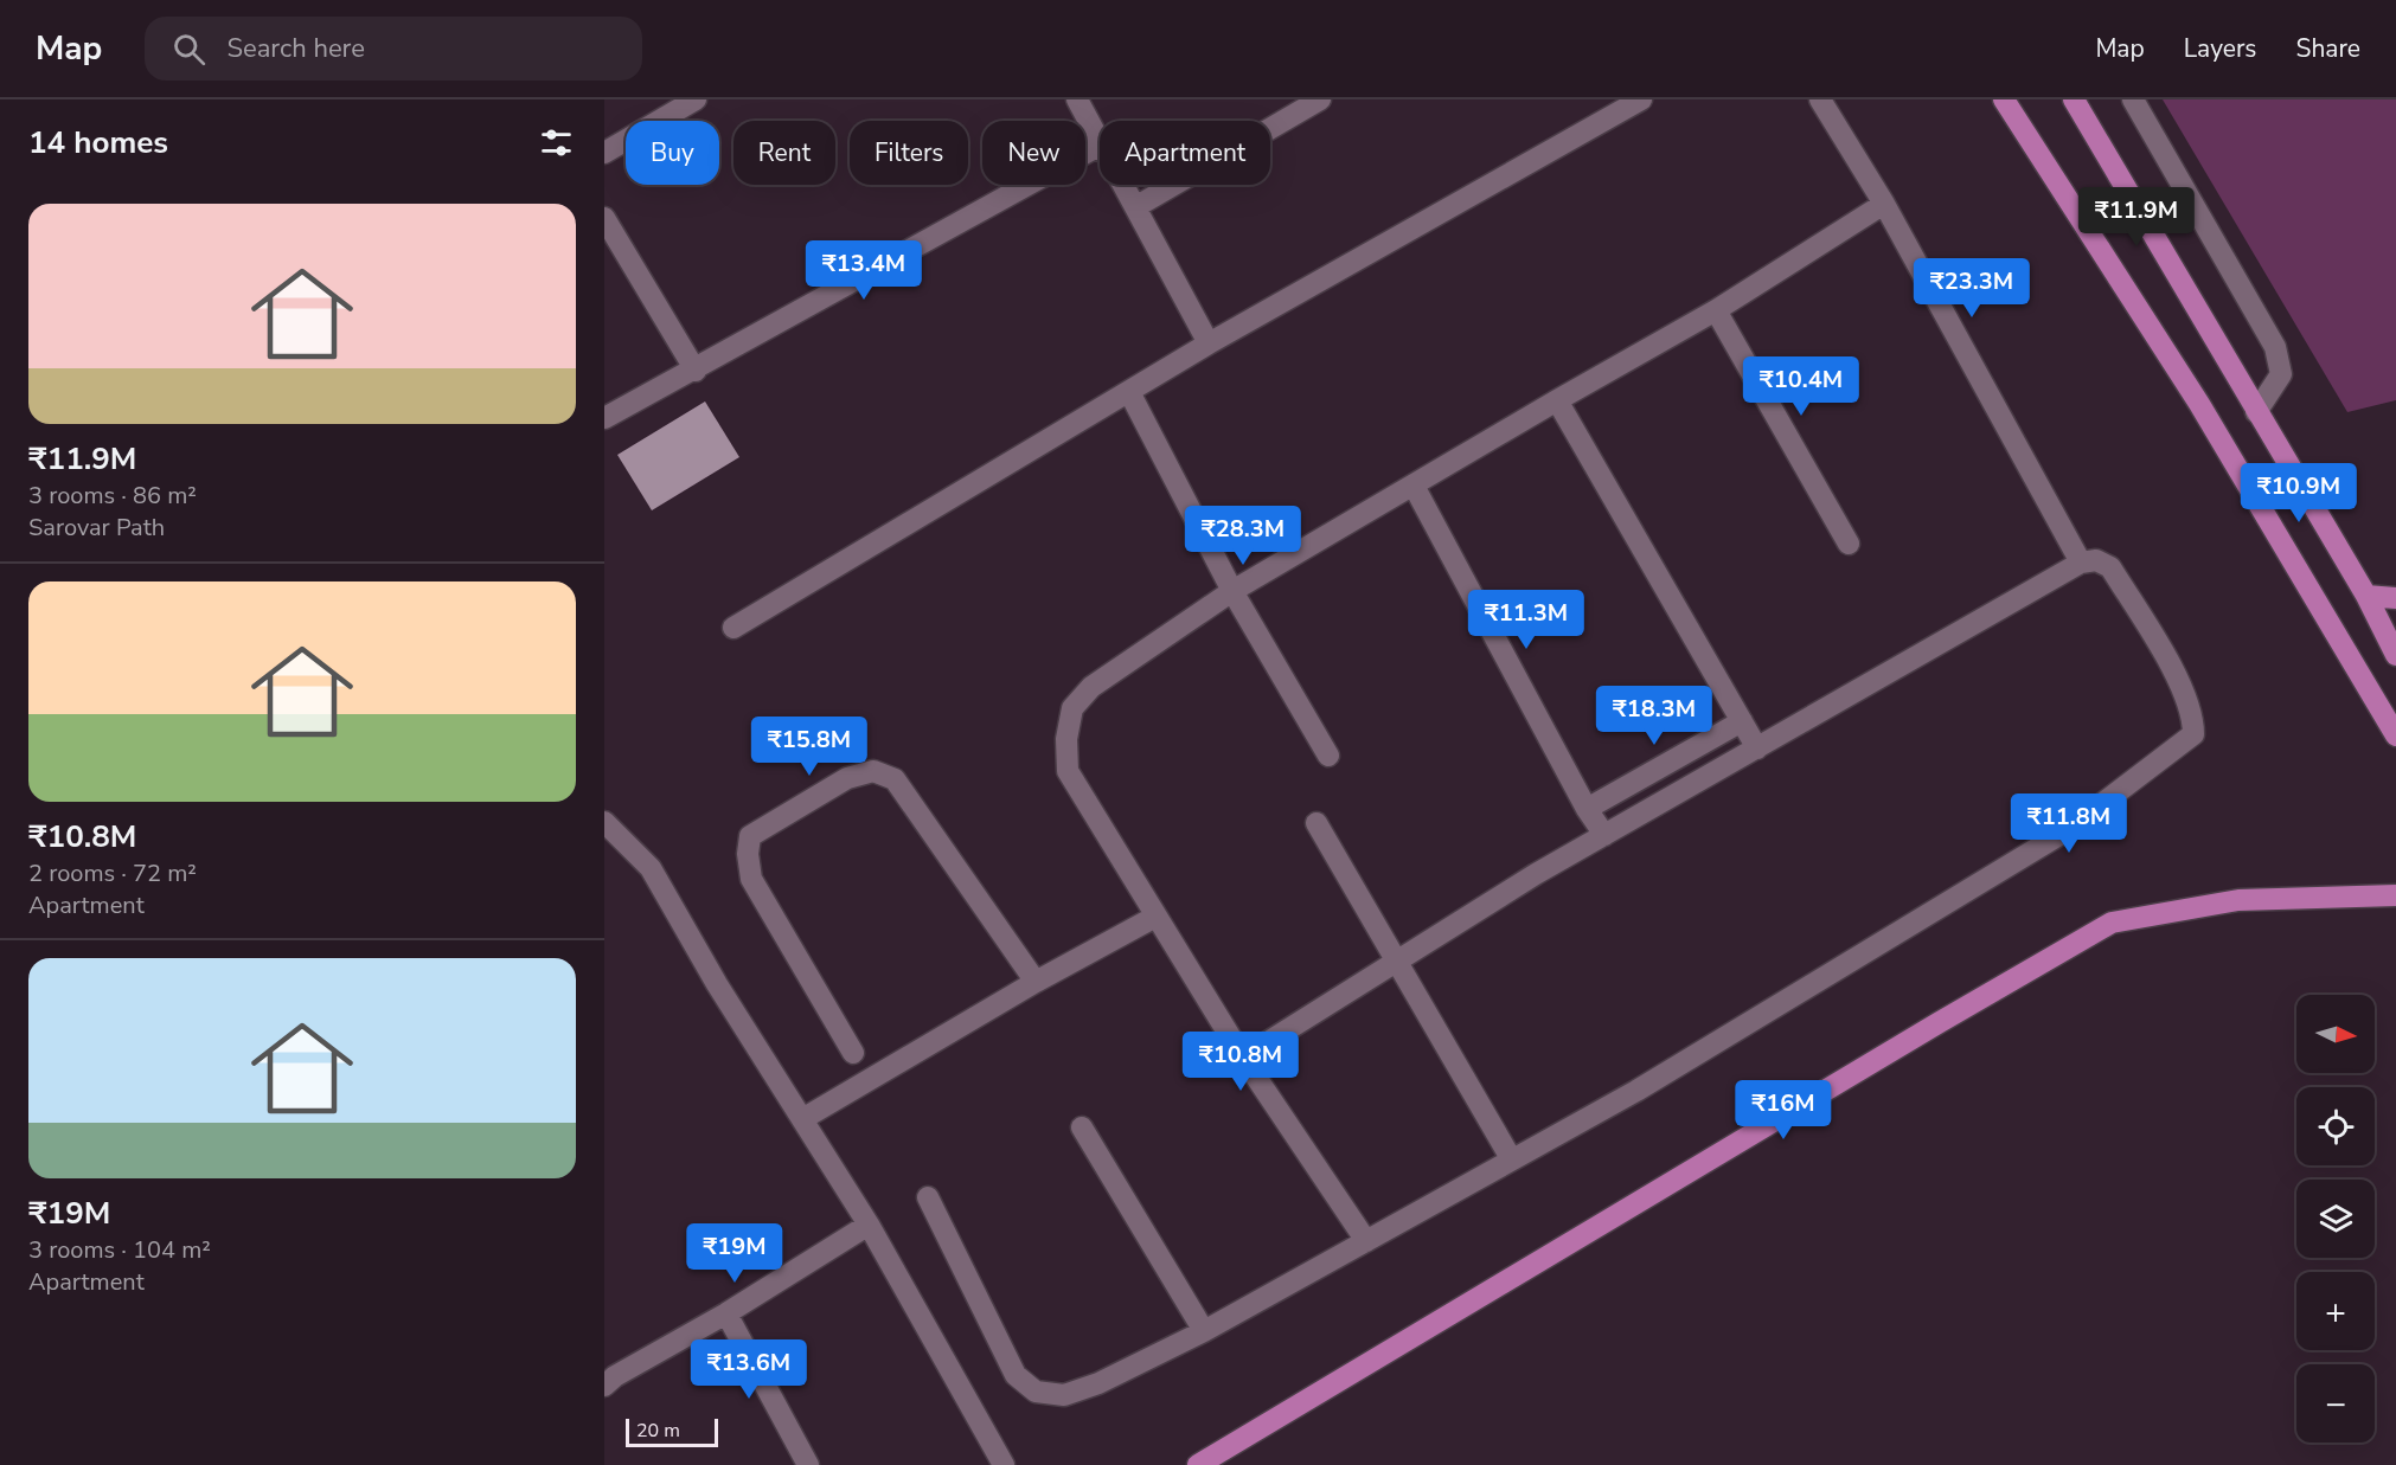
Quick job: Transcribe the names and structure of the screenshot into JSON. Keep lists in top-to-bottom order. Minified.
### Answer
{"scale_bar":"20 m","north":"right","page":{"header":"Map","search":"Search here","nav":["Map","Layers","Share"],"heading":"14 homes","chip":["Buy","Rent","Filters","New","Apartment"],"list":[{"name":"₹11.9M","note":"3 rooms · 86 m² · Sarovar Path"},{"name":"₹10.8M","note":"2 rooms · 72 m² · Apartment"},{"name":"₹19M","note":"3 rooms · 104 m² · Apartment"}],"price":["₹11.9M","₹13.4M","₹23.3M","₹10.4M","₹10.9M","₹28.3M","₹11.3M","₹18.3M","₹15.8M","₹11.8M","₹10.8M","₹16M","₹19M","₹13.6M"],"map_buttons":["+","−"],"scale":"20 m"}}
